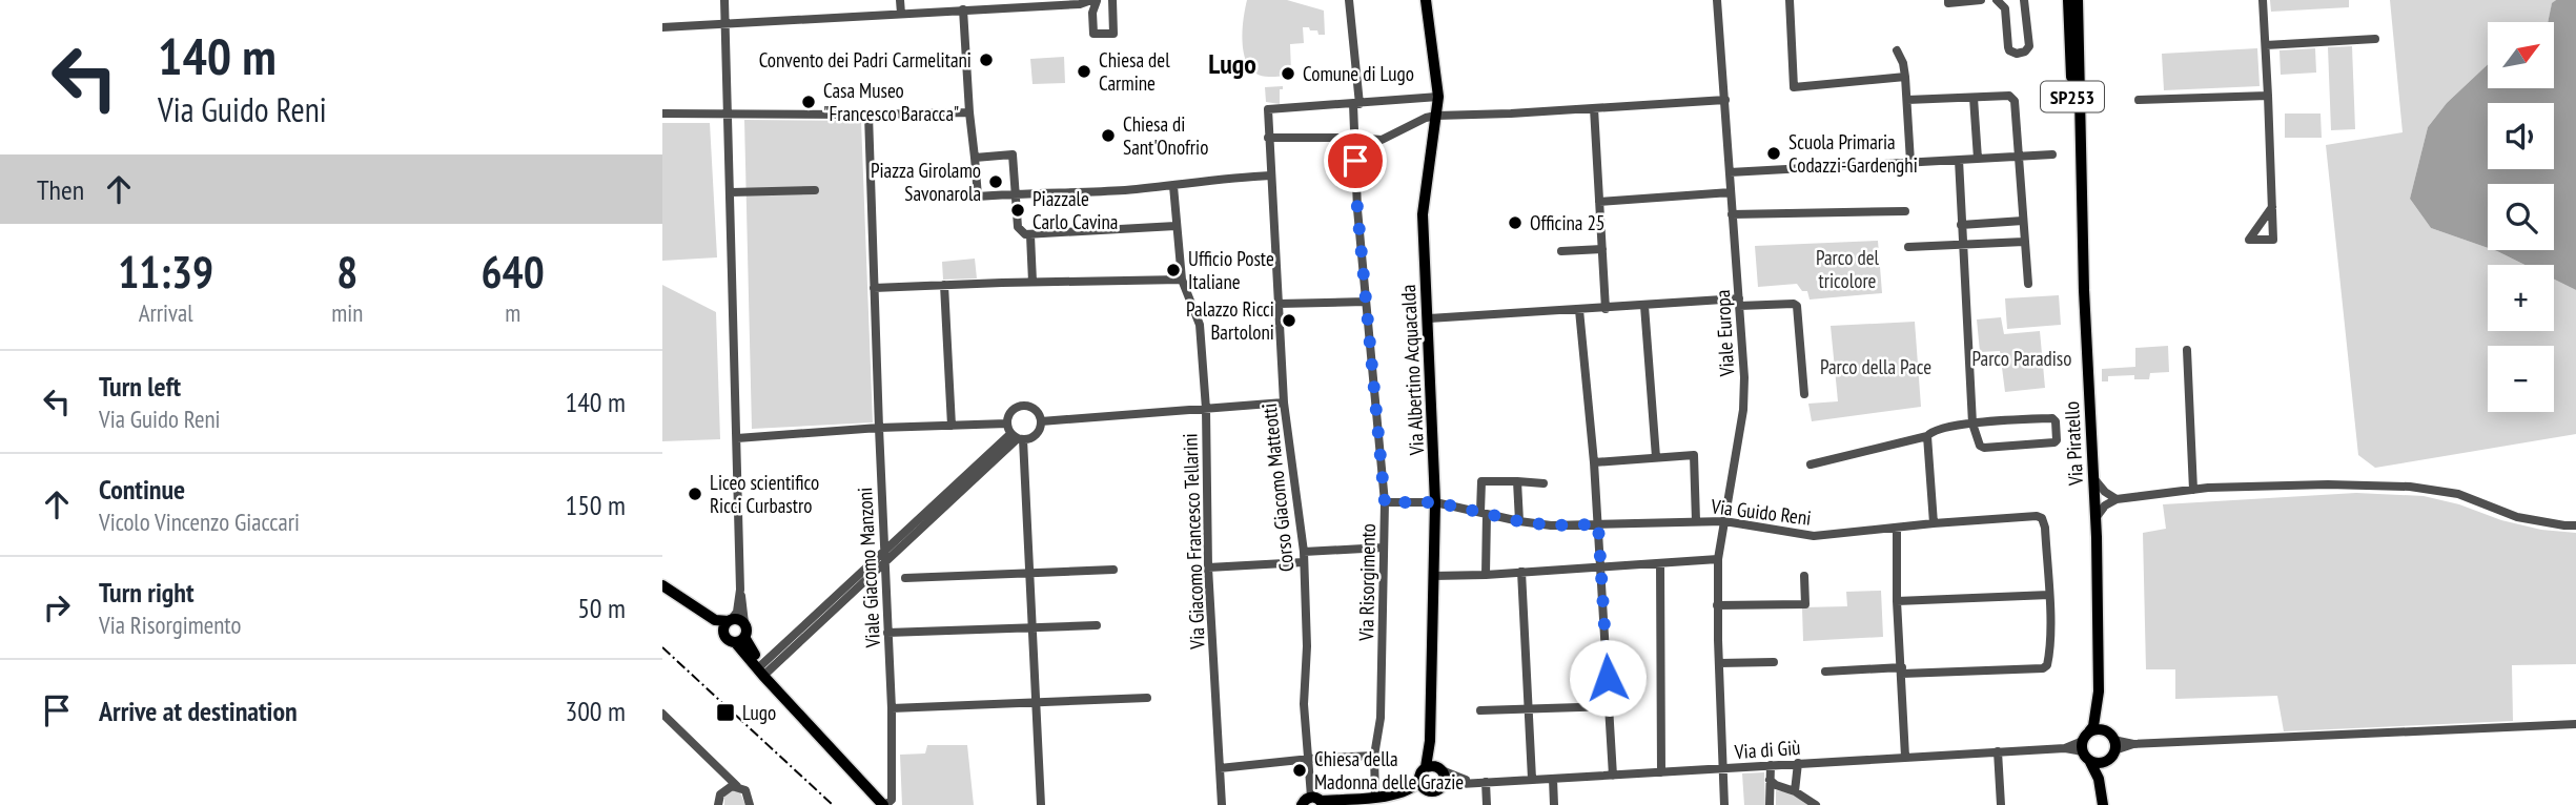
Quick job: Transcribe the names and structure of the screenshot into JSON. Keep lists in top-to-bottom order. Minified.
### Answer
{"streets":{"main road":["SP253","Via Albertino Acquacalda","Via Piratello"],"street":["Viale Europa","Corso Giacomo Matteotti","Via Guido Reni","Via Giacomo Francesco Tellarini","Viale Giacomo Manzoni","Via Risorgimento","Via di Giù"]},"crossings":[["Viale Europa","Via Guido Reni"],["Viale Europa","Via di Giù"],["Via Albertino Acquacalda","Via Guido Reni"],["Via Albertino Acquacalda","Via di Giù"],["Via Piratello","Via di Giù"],["Via Guido Reni","Via Risorgimento"]],"districts":["Lugo"],"parks":["Parco del tricolore","Parco Paradiso","Parco della Pace"],"places":{"other":["Convento dei Padri Carmelitani","Chiesa del Carmine","Comune di Lugo","Casa Museo \"Francesco Baracca\"","Chiesa di Sant'Onofrio","Scuola Primaria Codazzi-Gardenghi","Piazza Girolamo Savonarola","Piazzale Carlo Cavina","Officina 25","Ufficio Poste Italiane","Palazzo Ricci Bartoloni","Liceo scientifico Ricci Curbastro","Chiesa della Madonna delle Grazie"],"transit":["Lugo"]},"north":"top right","page":{"turn":["140 m","Via Guido Reni"],"map_buttons":["+","−"],"then":"Then","eta":["11:39","Arrival","8","min","640","m"],"list":[{"name":"Turn left","note":"Via Guido Reni","value":"140 m"},{"name":"Continue","note":"Vicolo Vincenzo Giaccari","value":"150 m"},{"name":"Turn right","note":"Via Risorgimento","value":"50 m"},{"name":"Arrive at destination","value":"300 m"}]}}
